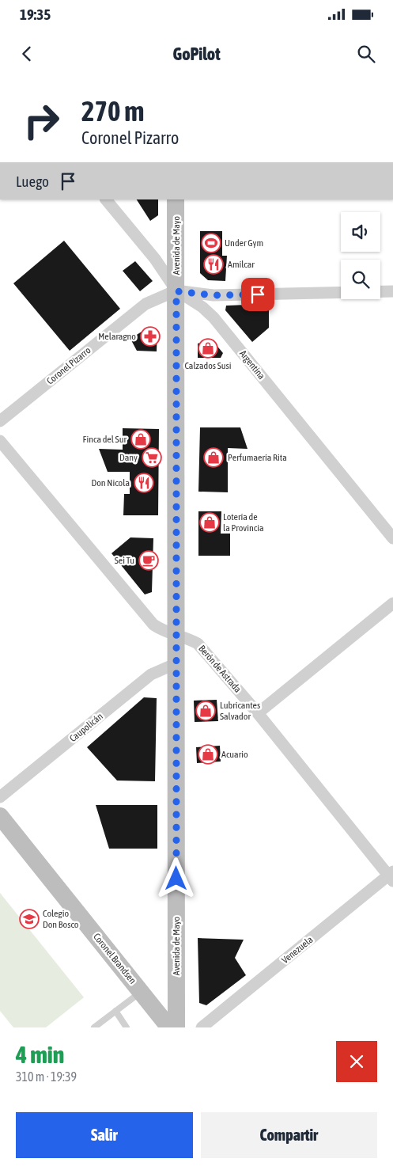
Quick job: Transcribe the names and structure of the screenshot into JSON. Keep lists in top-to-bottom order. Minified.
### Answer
{"streets":{"main road":["Avenida de Mayo","Coronel Brandsen"],"street":["Argentina","Coronel Pizarro","Berón de Astrada","Caupolicán","Venezuela"]},"crossings":[["Avenida de Mayo","Argentina"],["Avenida de Mayo","Coronel Pizarro"],["Avenida de Mayo","Berón de Astrada"],["Avenida de Mayo","Caupolicán"],["Argentina","Coronel Pizarro"],["Berón de Astrada","Venezuela"]],"places":{"sports":["Under Gym"],"restaurant":["Amílcar","Don Nicola"],"pharmacy":["Melaragno"],"shop":["Calzados Susi","Finca del Sur","Perfumaería Rita","Lotería de la Provincia","Lubricantes Salvador","Acuario"],"supermarket":["Dany"],"cafe":["Sei Tu"],"school or university":["Colegio Don Bosco"]},"page":{"status":"19:35","header":"GoPilot","turn":["270 m","Coronel Pizarro"],"then":"Luego","heading":["4 min","310 m · 19:39"],"buttons":["Salir","Compartir"]}}
